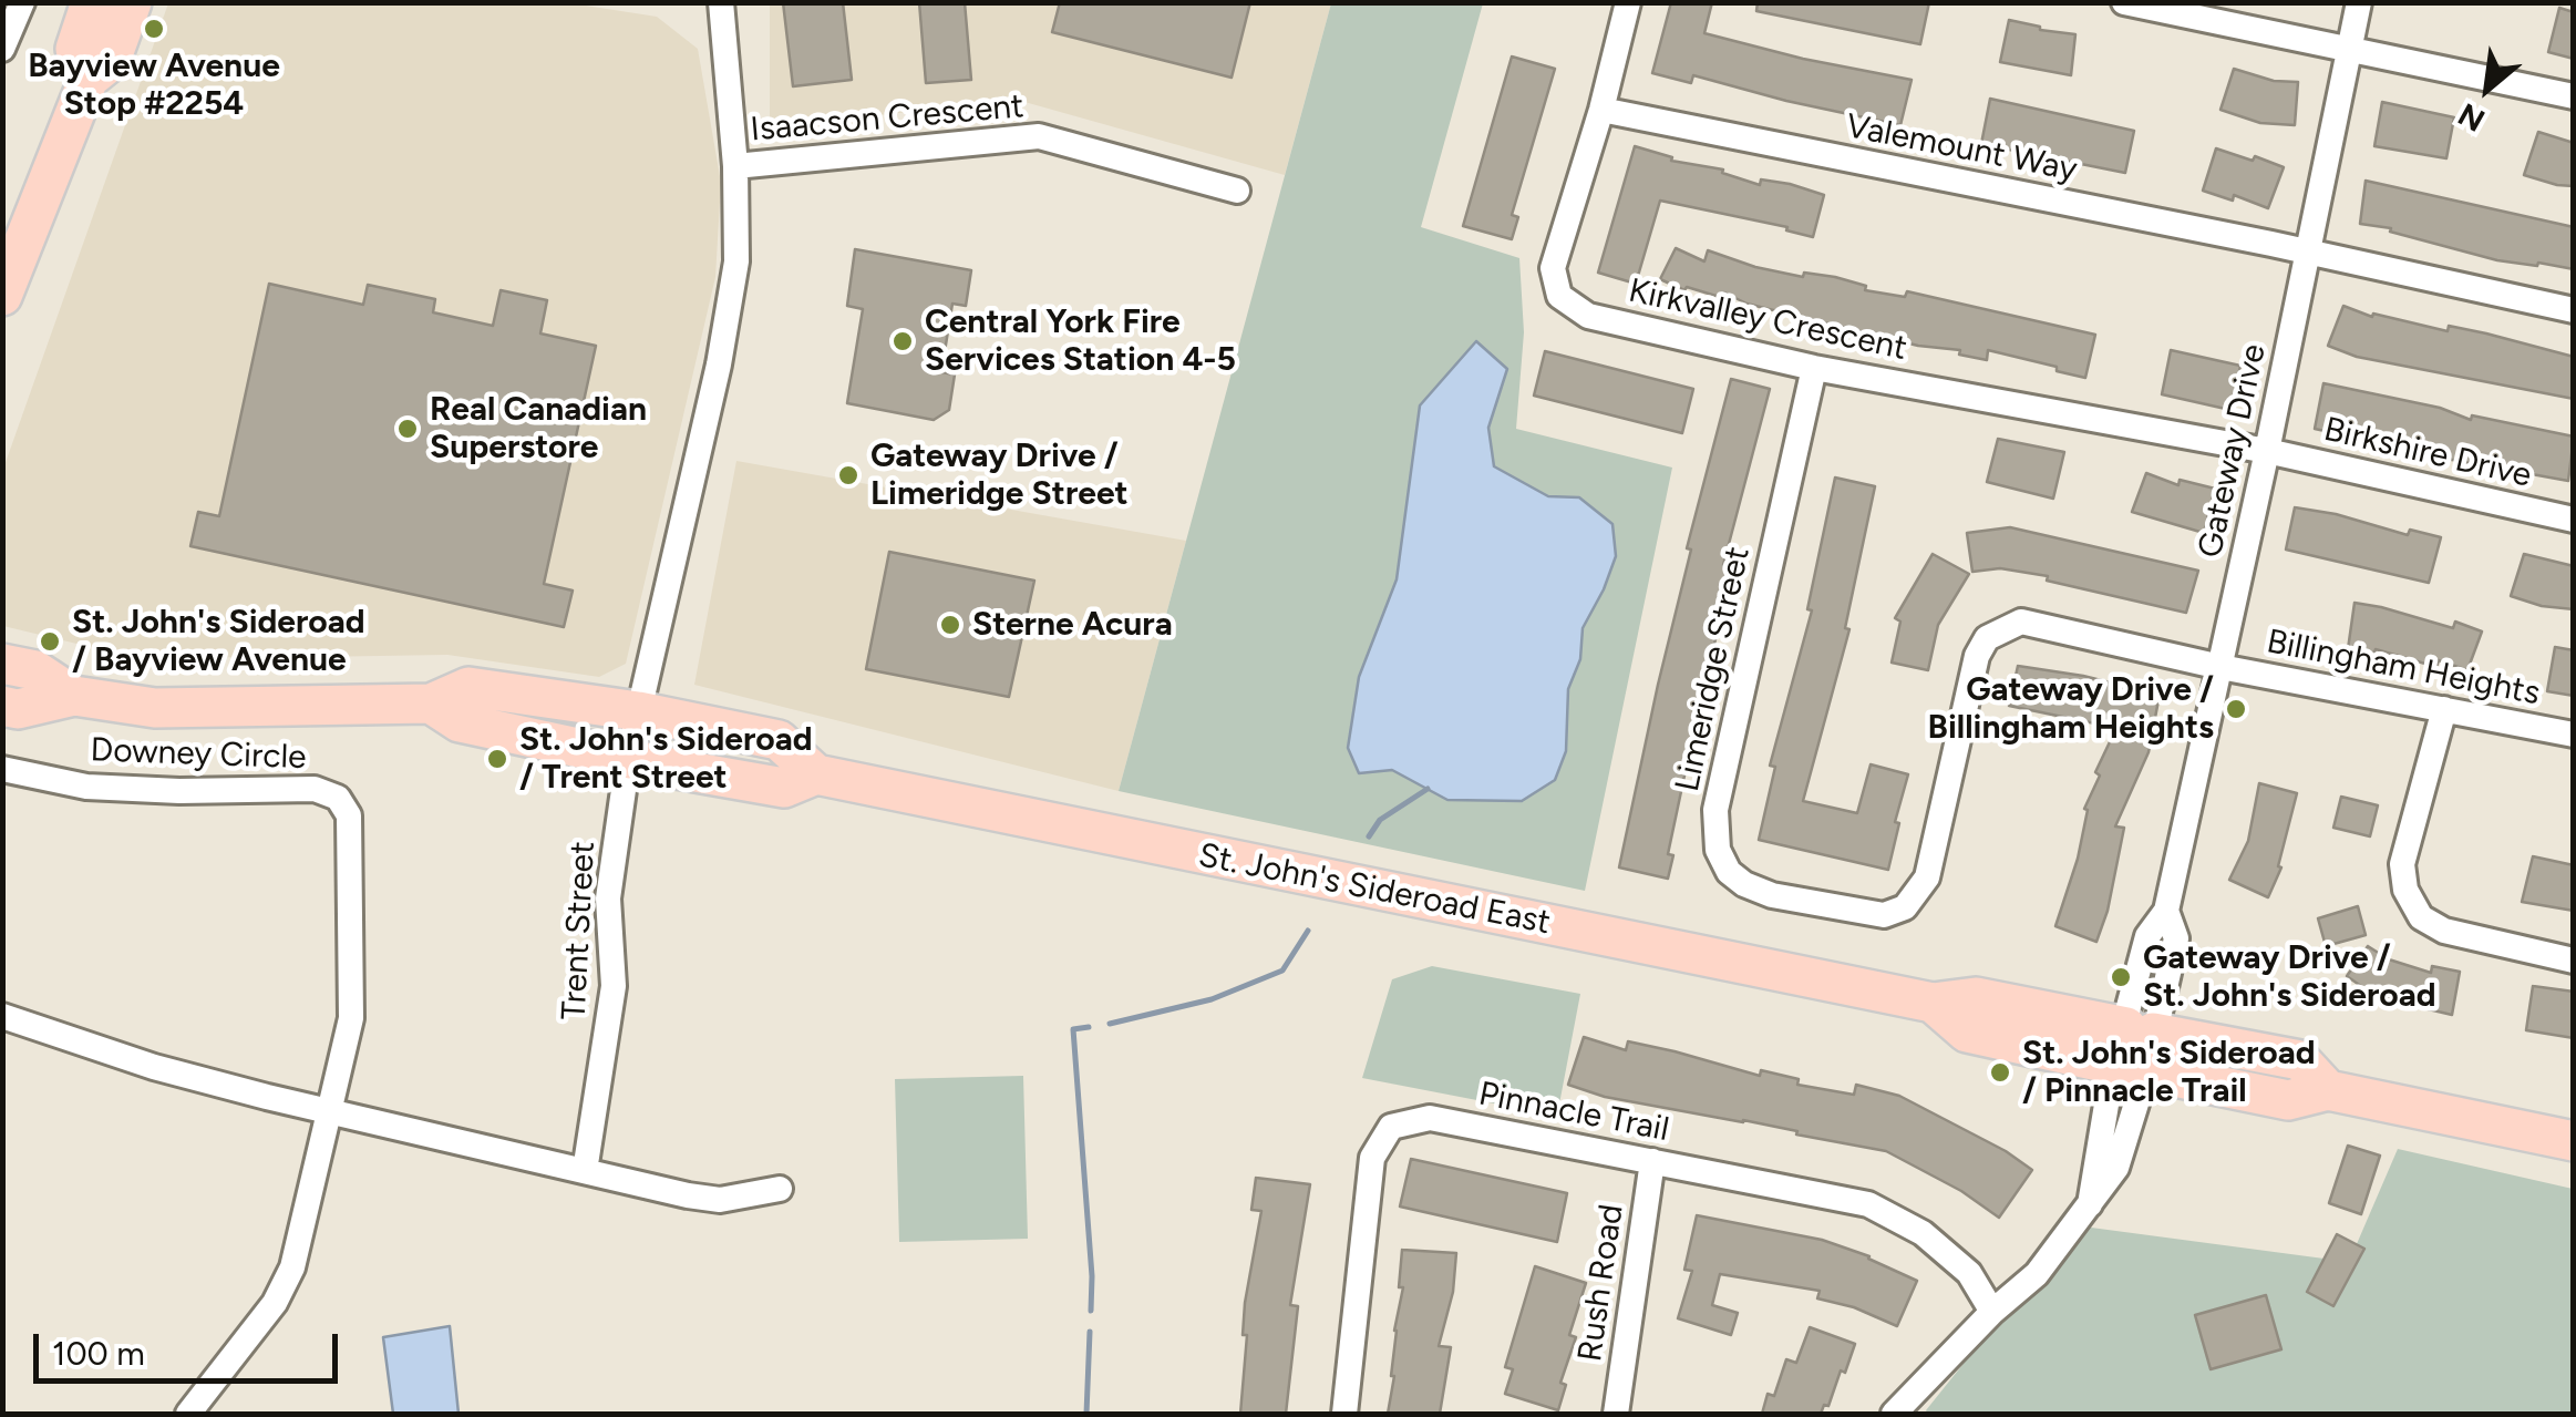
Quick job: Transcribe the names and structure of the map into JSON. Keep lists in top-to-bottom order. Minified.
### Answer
{"streets":{"main road":["St. John's Sideroad East"],"street":["Isaacson Crescent","Valemount Way","Kirkvalley Crescent","Gateway Drive","Birkshire Drive","Billingham Heights","Limeridge Street","Downey Circle","Trent Street","Pinnacle Trail","Rush Road"]},"crossings":[["Isaacson Crescent","Trent Street"],["Valemount Way","Kirkvalley Crescent"],["Valemount Way","Gateway Drive"],["Kirkvalley Crescent","Gateway Drive"],["Kirkvalley Crescent","Birkshire Drive"],["Kirkvalley Crescent","Limeridge Street"],["Gateway Drive","Birkshire Drive"],["Gateway Drive","Billingham Heights"],["Gateway Drive","Limeridge Street"],["Gateway Drive","St. John's Sideroad East"],["Billingham Heights","Limeridge Street"],["St. John's Sideroad East","Trent Street"],["Pinnacle Trail","Rush Road"]],"places":["Bayview Avenue Stop #2254","Central York Fire Services Station 4-5","Real Canadian Superstore","Gateway Drive / Limeridge Street","Sterne Acura","St. John's Sideroad / Bayview Avenue","Gateway Drive / Billingham Heights","St. John's Sideroad / Trent Street","Gateway Drive / St. John's Sideroad","St. John's Sideroad / Pinnacle Trail"],"scale_bar":"100 m","north":"bottom left"}
